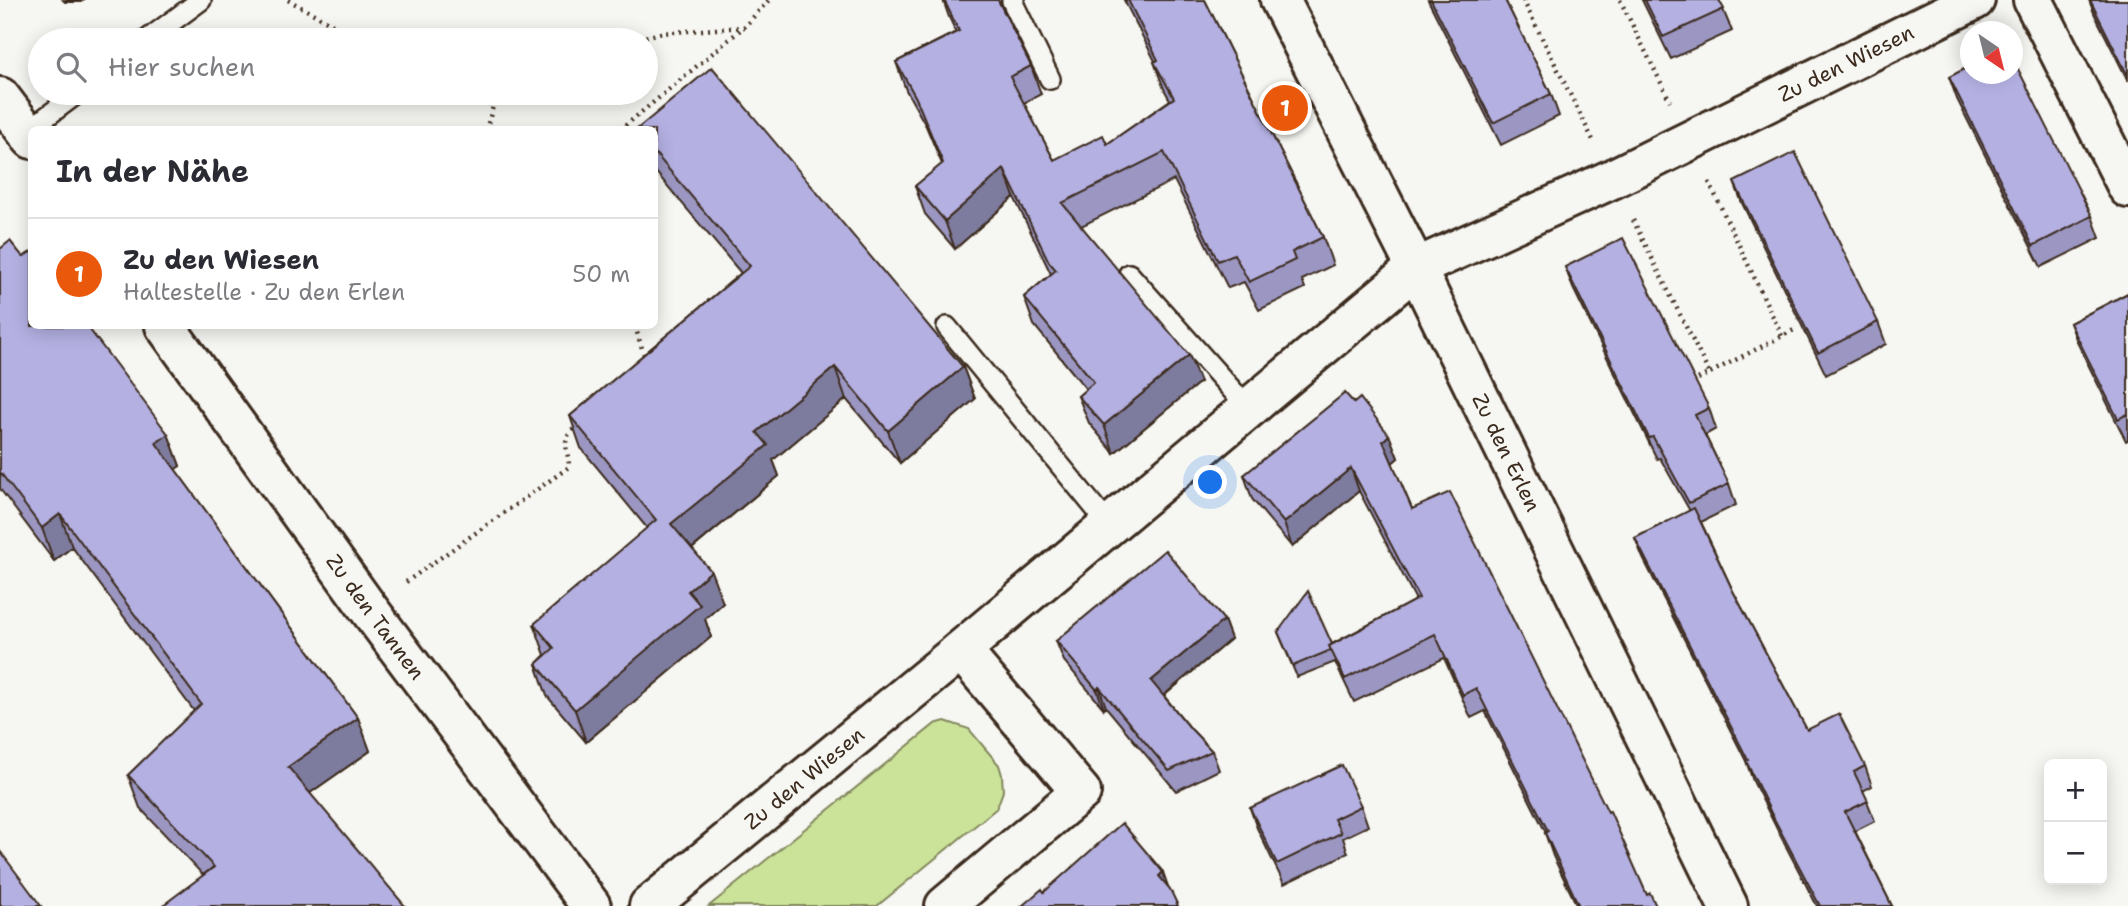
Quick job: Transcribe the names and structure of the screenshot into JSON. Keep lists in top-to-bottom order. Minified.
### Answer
{"streets":{"street":["Zu den Wiesen","Zu den Erlen","Zu den Tannen"]},"crossings":[["Zu den Wiesen","Zu den Erlen"]],"north":"bottom right","page":{"search":"Hier suchen","pins":"1","heading":"In der Nähe","list":[{"mark":"1","name":"Zu den Wiesen","note":"Haltestelle · Zu den Erlen","value":"50 m"}],"map_buttons":["+","−"]}}
